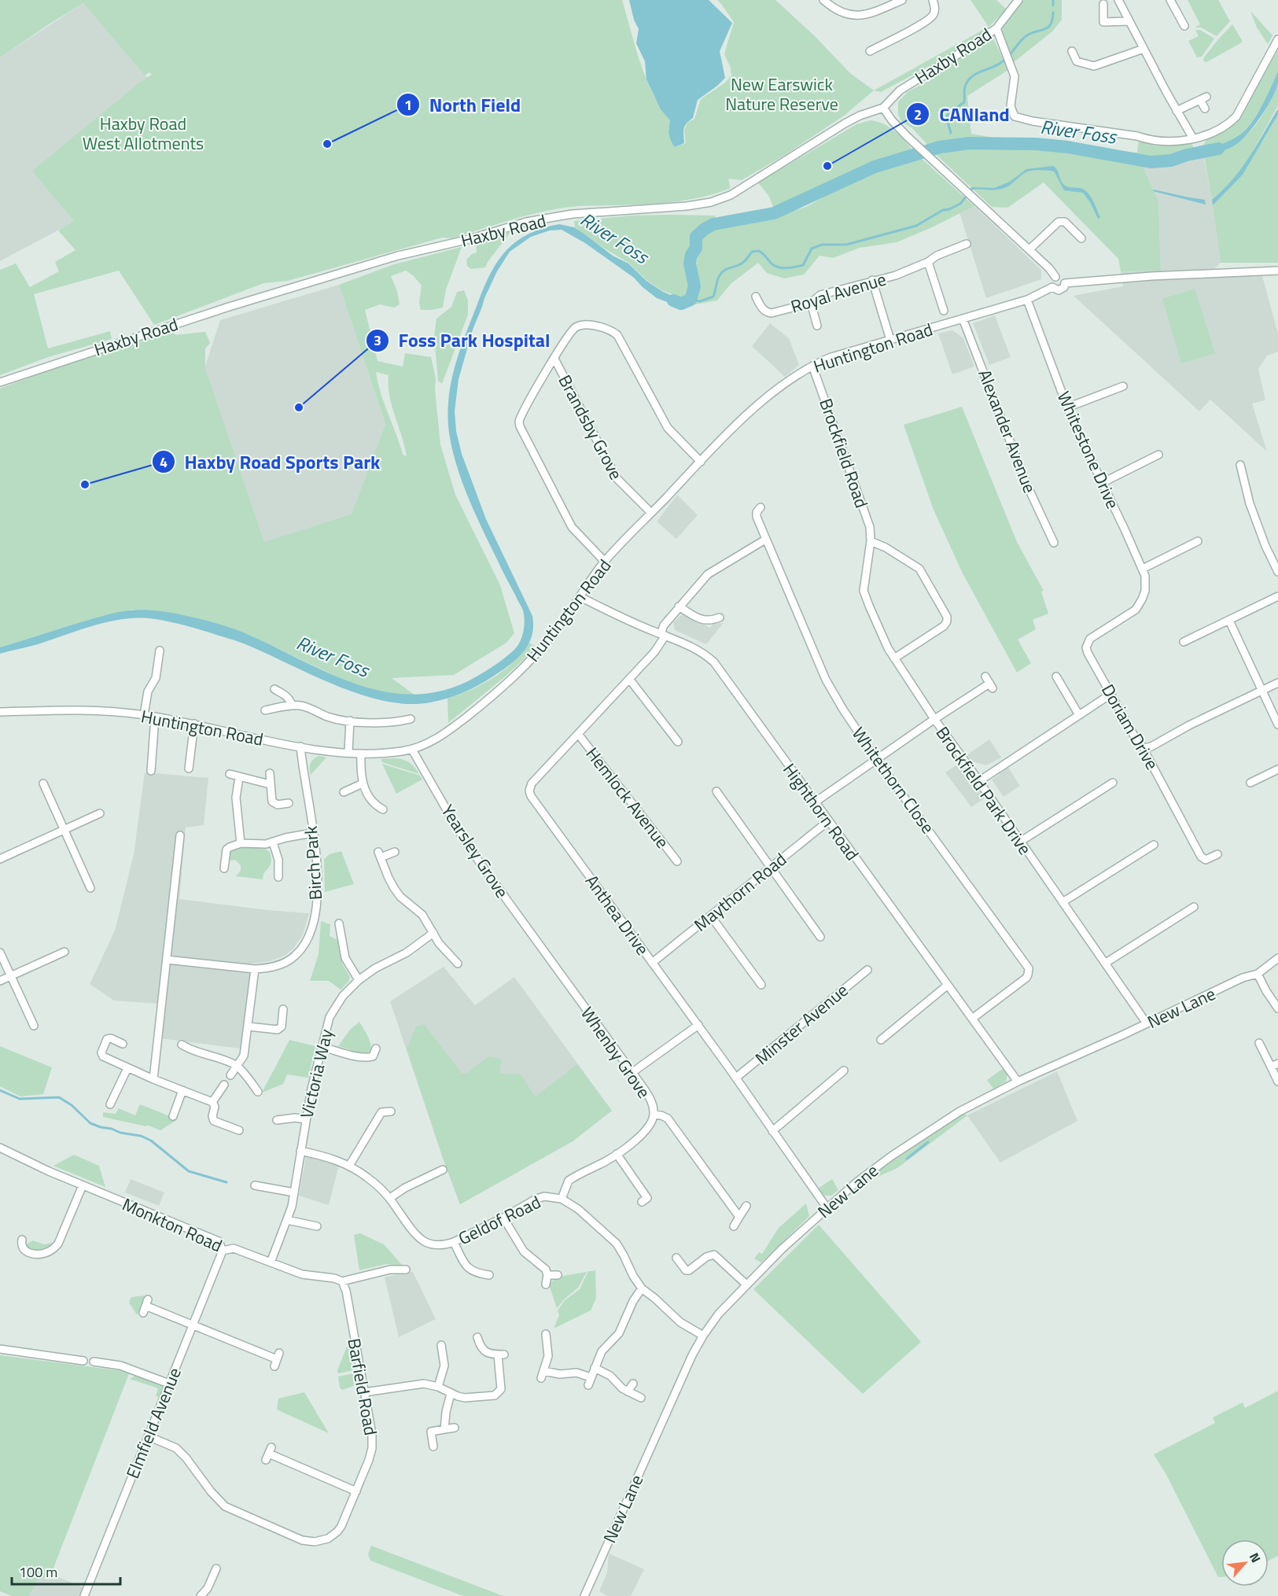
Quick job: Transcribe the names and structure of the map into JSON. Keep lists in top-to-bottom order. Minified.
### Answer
{"streets":{"street":["Haxby Road","Royal Avenue","Huntington Road","Brandsby Grove","Alexander Avenue","Whitestone Drive","Brockfield Road","Doriam Drive","Whitethorn Close","Brockfield Park Drive","Hemlock Avenue","Highthorn Road","Yearsley Grove","Birch Park","Maythorn Road","Anthea Drive","New Lane","Minster Avenue","Whenby Grove","Victoria Way","Geldof Road","Monkton Road","Barfield Road","Elmfield Avenue"]},"crossings":[["Huntington Road","Brandsby Grove"],["Huntington Road","Alexander Avenue"],["Huntington Road","Whitestone Drive"],["Huntington Road","Brockfield Road"],["Huntington Road","Highthorn Road"],["Huntington Road","Yearsley Grove"],["Huntington Road","Birch Park"],["Whitestone Drive","Doriam Drive"],["Brockfield Road","Brockfield Park Drive"],["Whitethorn Close","Highthorn Road"],["Whitethorn Close","Anthea Drive"],["Brockfield Park Drive","New Lane"],["Hemlock Avenue","Anthea Drive"],["Highthorn Road","Maythorn Road"],["Highthorn Road","Anthea Drive"],["Highthorn Road","New Lane"],["Yearsley Grove","Whenby Grove"],["Maythorn Road","Anthea Drive"],["Anthea Drive","New Lane"],["Anthea Drive","Minster Avenue"],["New Lane","Geldof Road"],["Victoria Way","Geldof Road"],["Victoria Way","Monkton Road"],["Monkton Road","Barfield Road"],["Monkton Road","Elmfield Avenue"],["Barfield Road","Elmfield Avenue"]],"water":["River Foss"],"parks":["New Earswick Nature Reserve","Haxby Road West Allotments"],"places":["North Field","CANland","Foss Park Hospital","Haxby Road Sports Park"],"scale_bar":"100 m","north":"top right"}
